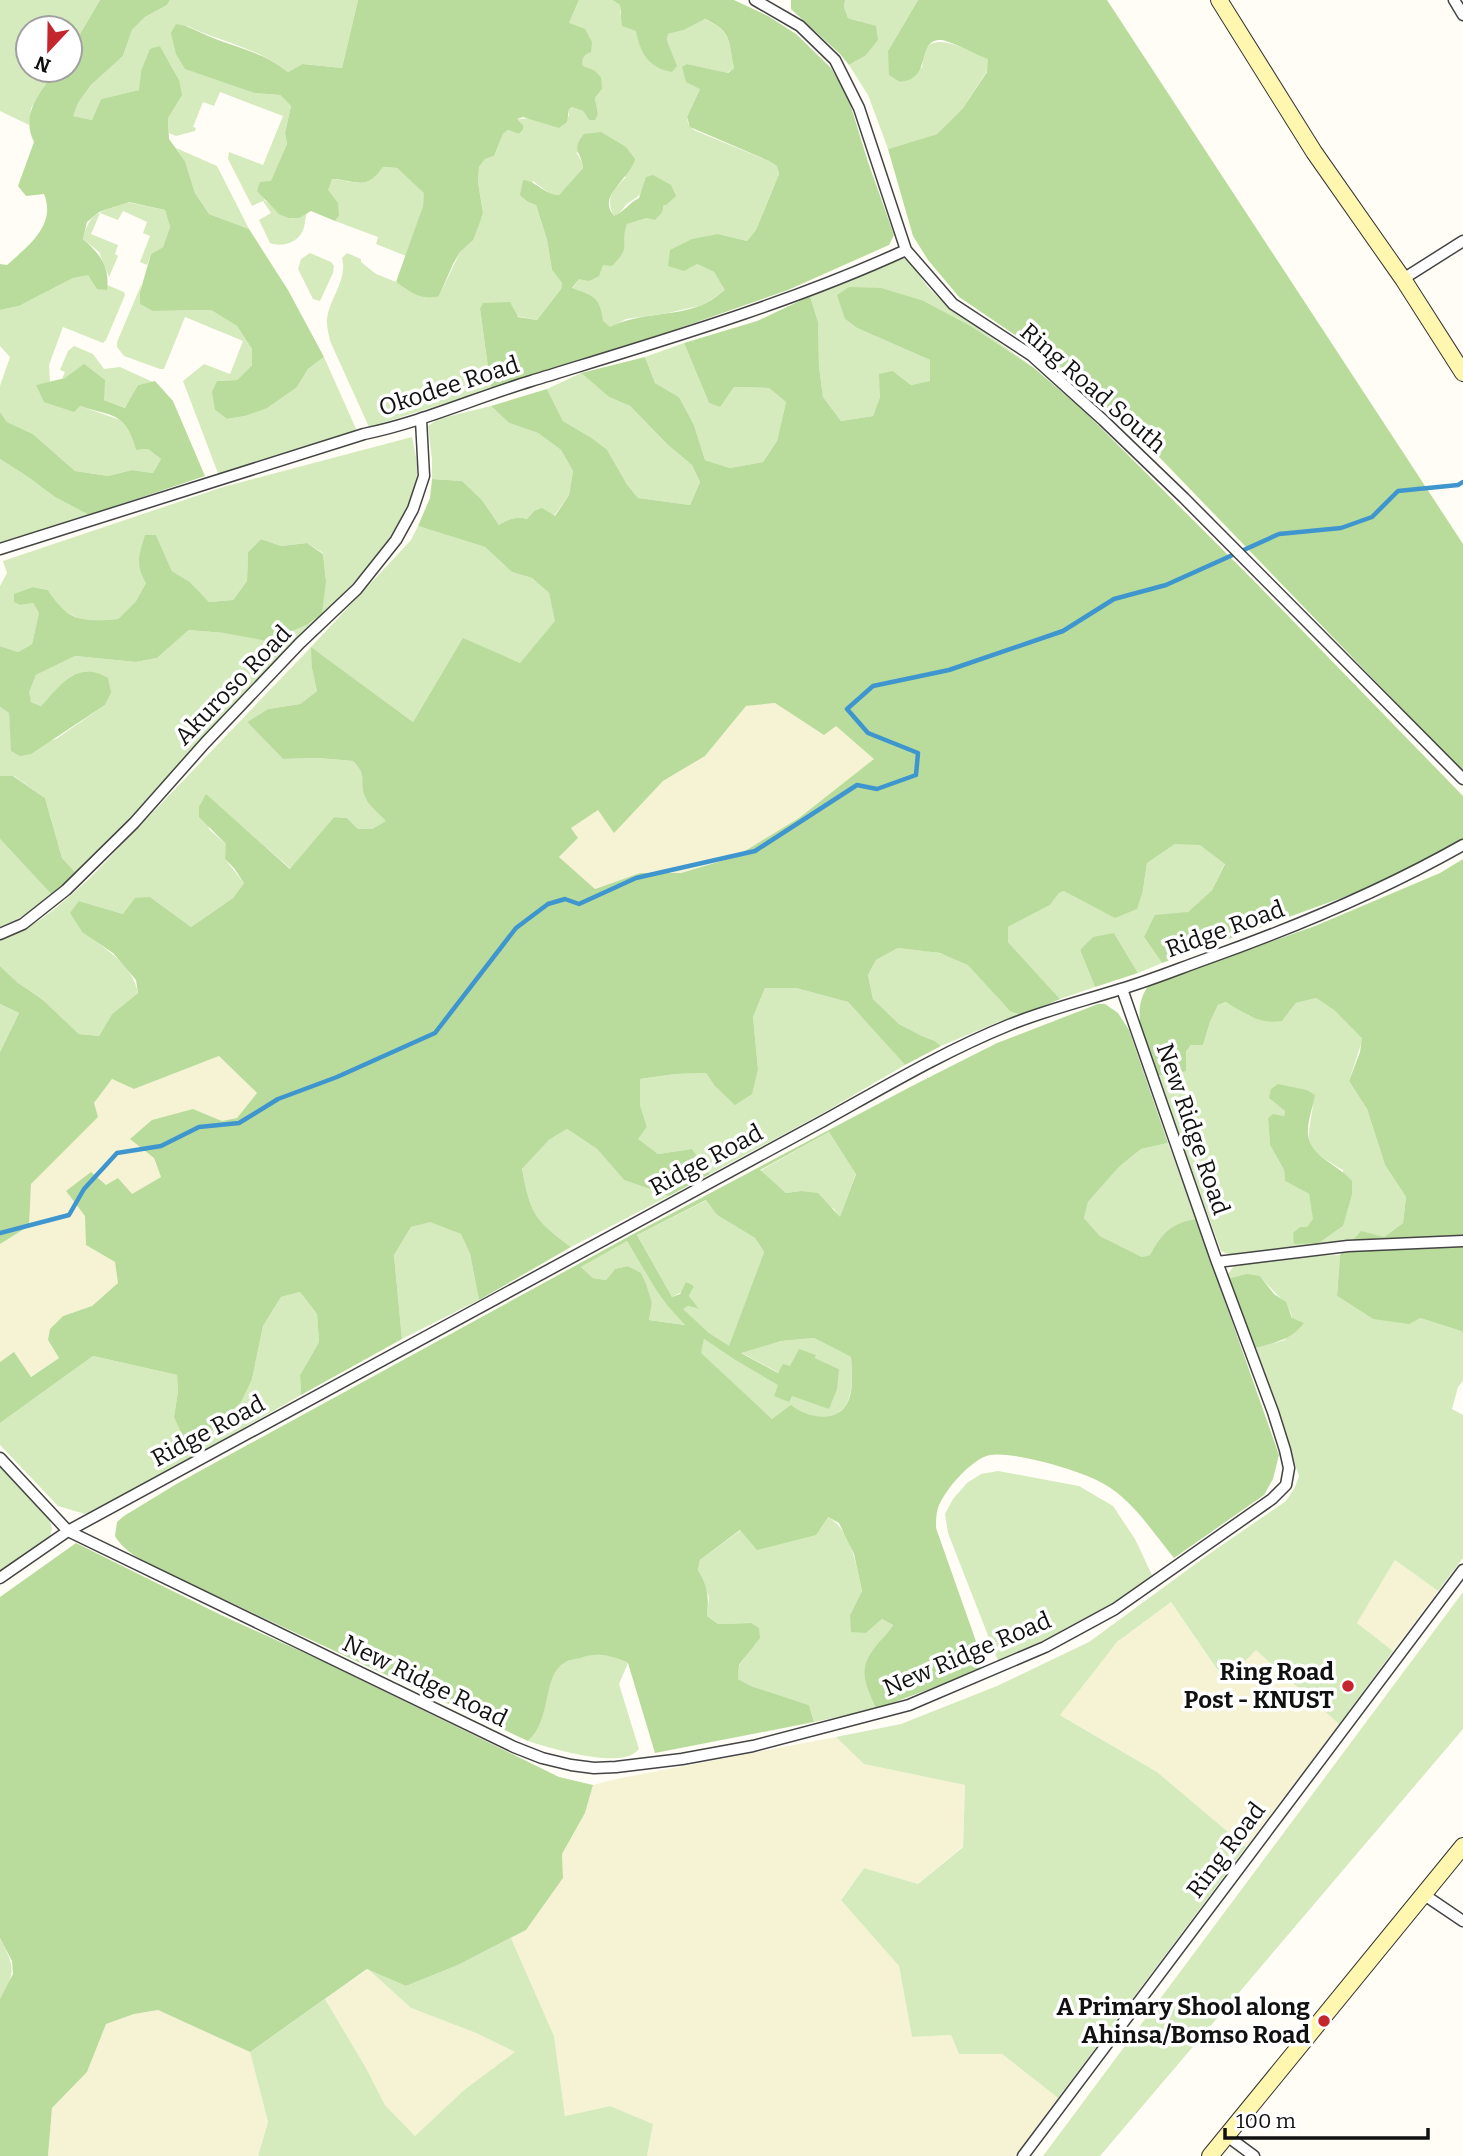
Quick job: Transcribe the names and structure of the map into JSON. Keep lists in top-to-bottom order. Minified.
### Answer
{"streets":{"street":["Okodee Road","Ring Road South","Akuroso Road","Ridge Road","New Ridge Road","Ring Road"]},"crossings":[["Okodee Road","Ring Road South"],["Okodee Road","Akuroso Road"],["Ridge Road","New Ridge Road"]],"places":["Ring Road Post - KNUST","A Primary Shool along Ahinsa/Bomso Road"],"scale_bar":"100 m","north":"bottom"}
